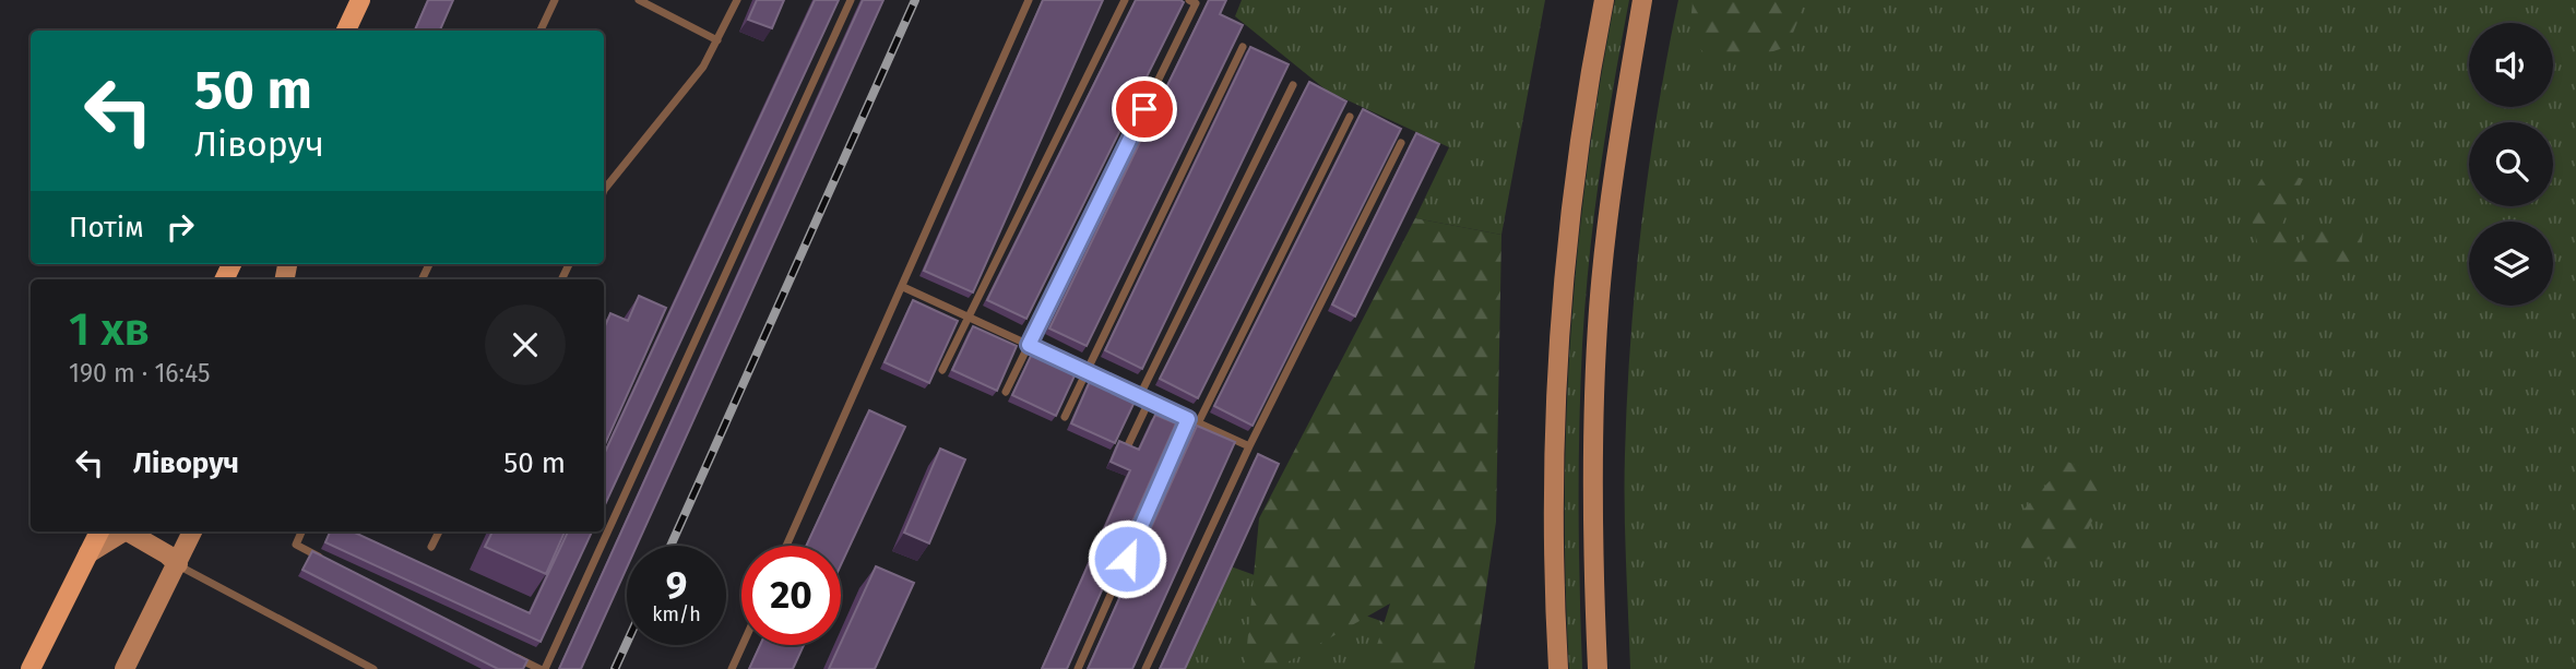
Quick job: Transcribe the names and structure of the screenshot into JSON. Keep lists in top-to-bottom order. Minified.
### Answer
{"page":{"turn":["50 m","Ліворуч"],"then":"Потім","heading":["1 хв","190 m · 16:45"],"list":[{"name":"Ліворуч","value":"50 m"}],"speed":"9 km/h","limit":"20"}}
